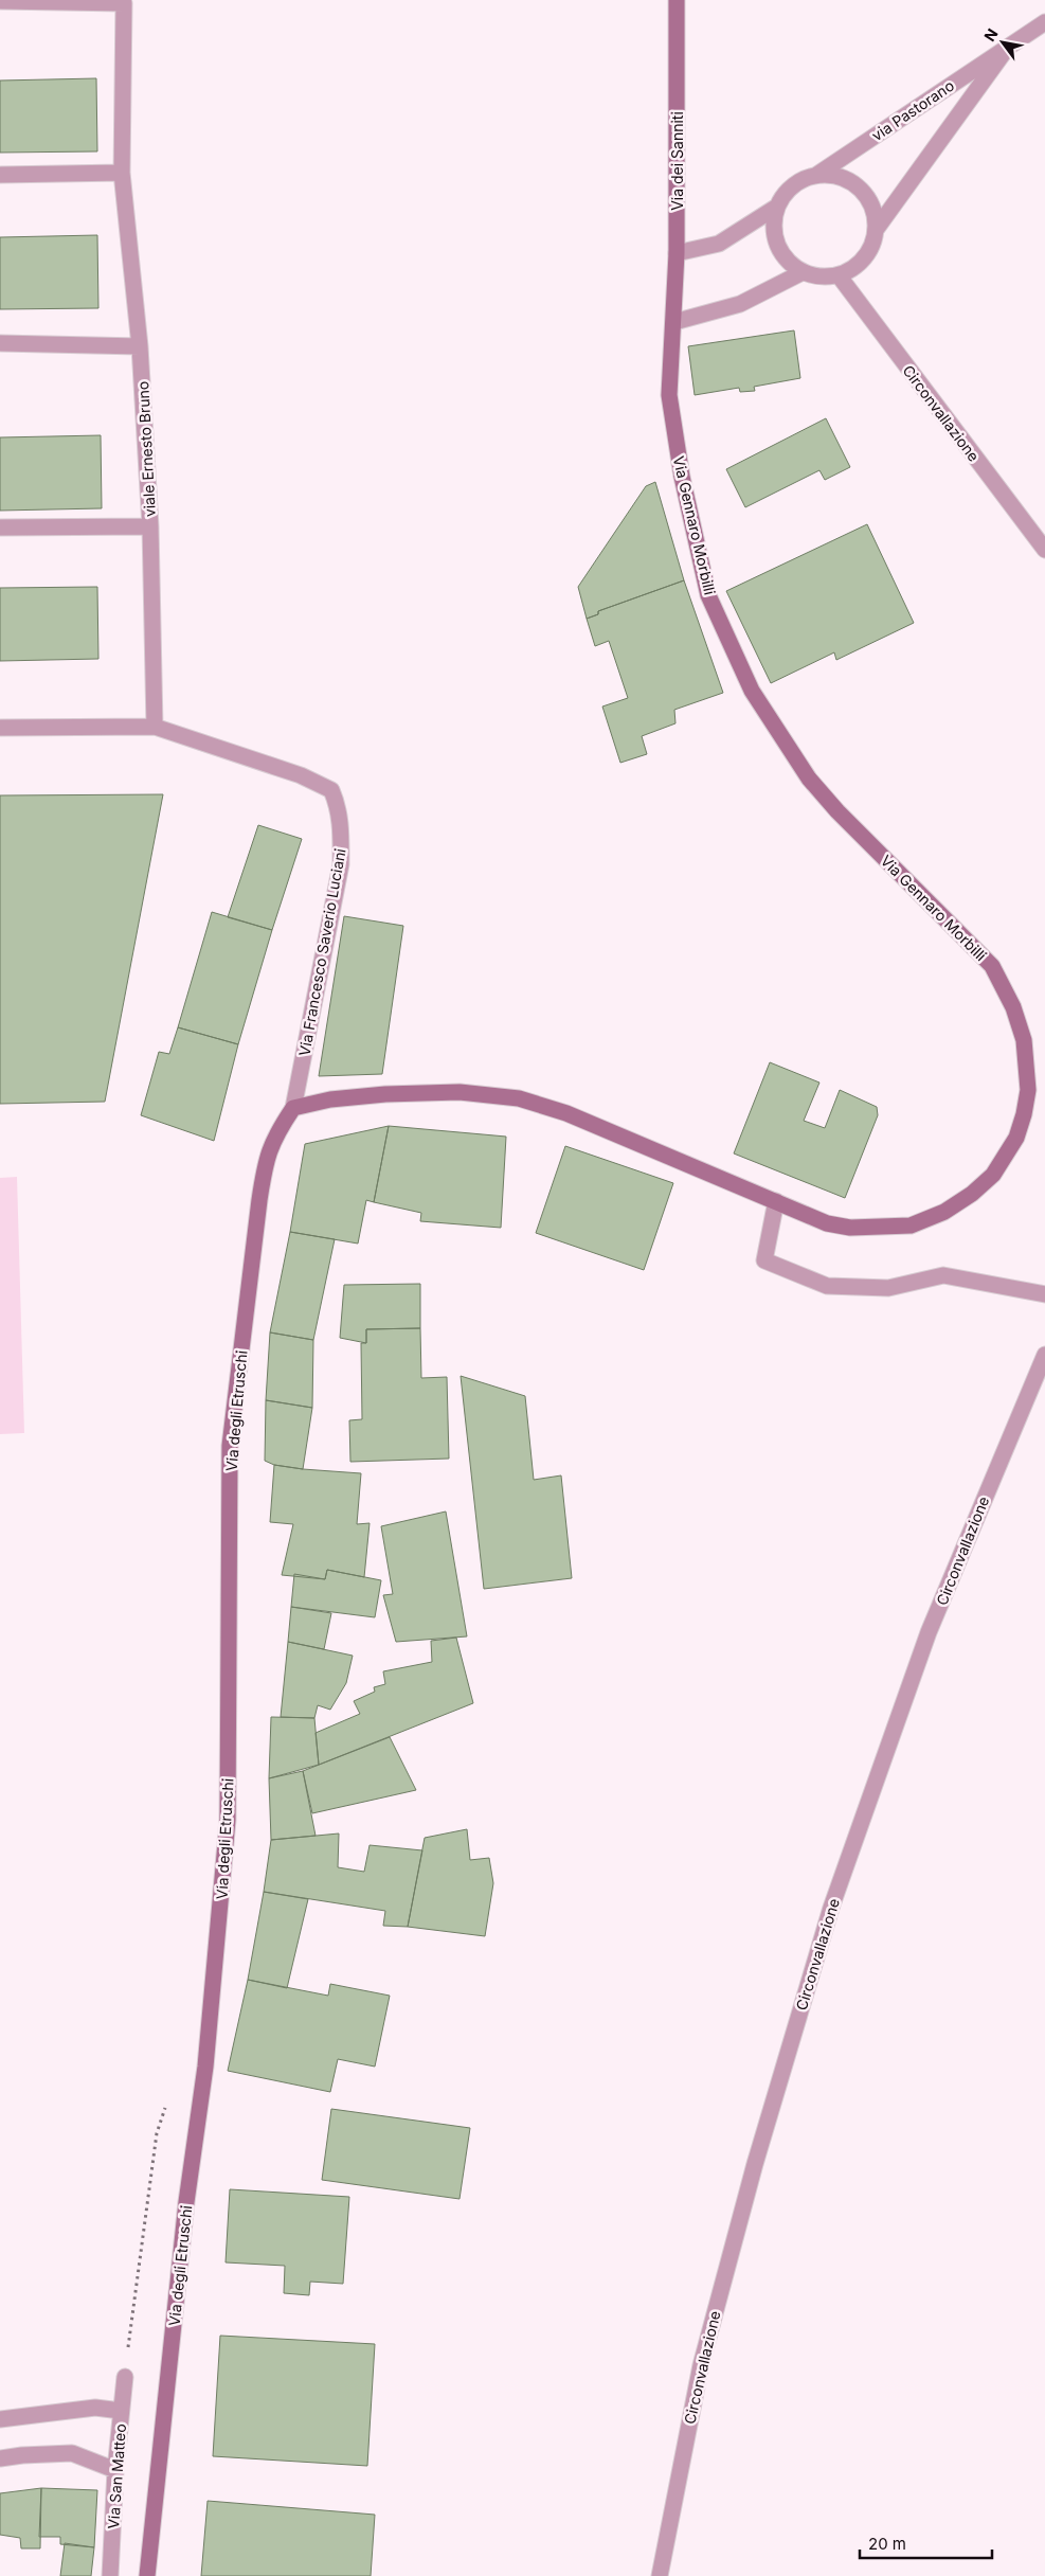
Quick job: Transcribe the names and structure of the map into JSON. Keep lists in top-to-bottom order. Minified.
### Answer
{"streets":{"main road":["Via dei Sanniti","Via Gennaro Morbilli","Via degli Etruschi"],"street":["via Pastorano","Circonvallazione","viale Ernesto Bruno","Via Francesco Saverio Luciani","Via San Matteo"]},"crossings":[["via Pastorano","Circonvallazione"],["Via dei Sanniti","Via Gennaro Morbilli"],["viale Ernesto Bruno","Via Francesco Saverio Luciani"],["Via Gennaro Morbilli","Via Francesco Saverio Luciani"],["Via Gennaro Morbilli","Via degli Etruschi"],["Via Francesco Saverio Luciani","Via degli Etruschi"]],"scale_bar":"20 m","north":"top left"}
